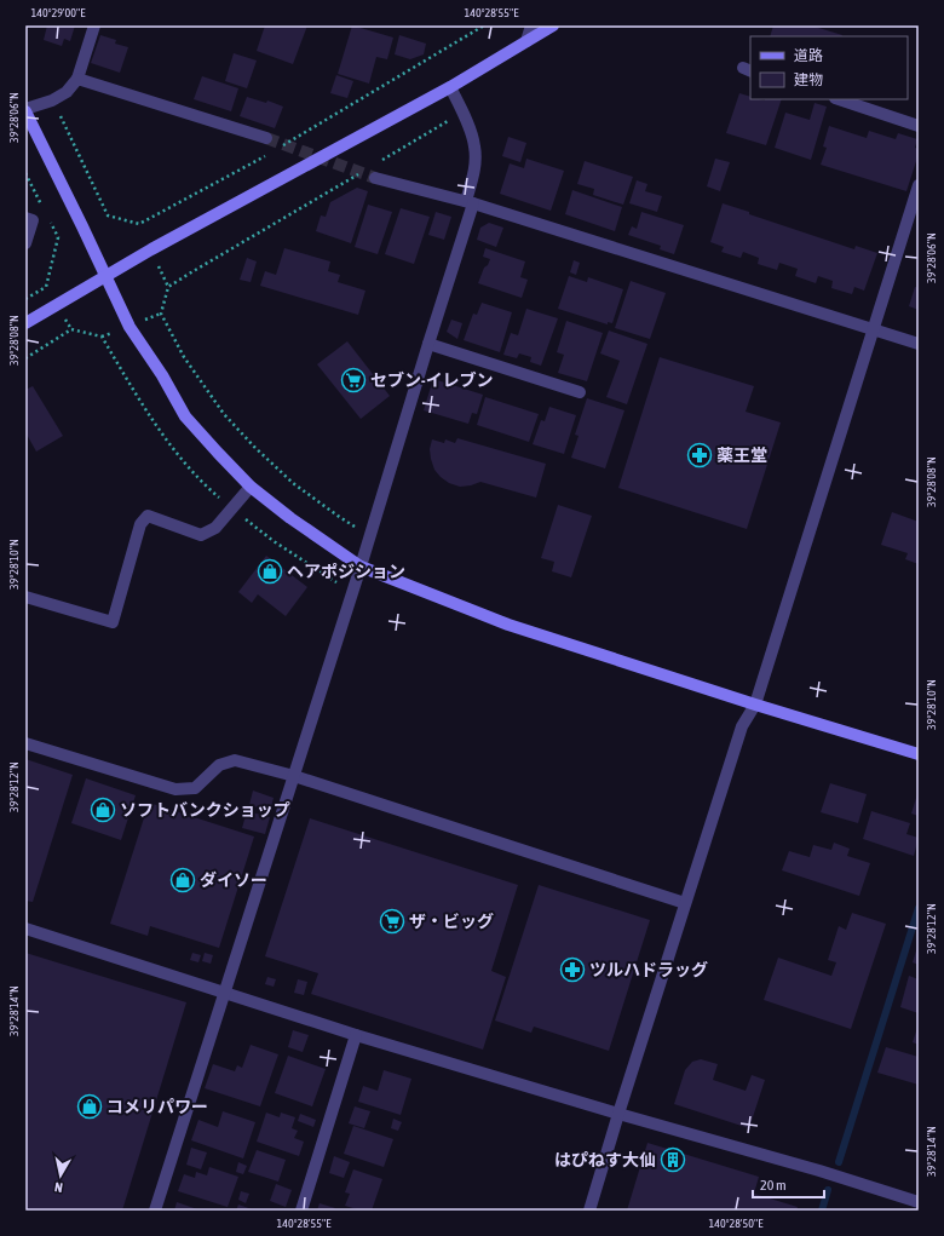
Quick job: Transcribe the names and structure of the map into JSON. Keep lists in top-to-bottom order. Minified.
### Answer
{"places":{"supermarket":["セブン-イレブン","ザ・ビッグ"],"pharmacy":["薬王堂","ツルハドラッグ"],"shop":["ヘアポジション","ソフトバンクショップ","ダイソー","コメリパワー"],"building":["はぴねす大仙"]},"legend":["道路","建物"],"scale_bar":"20 m","north":"bottom","coordinates":["140°29'00\"E","140°28'55\"E","39°28'06\"N","39°28'08\"N","39°28'10\"N","39°28'12\"N","39°28'14\"N","140°28'50\"E"]}
